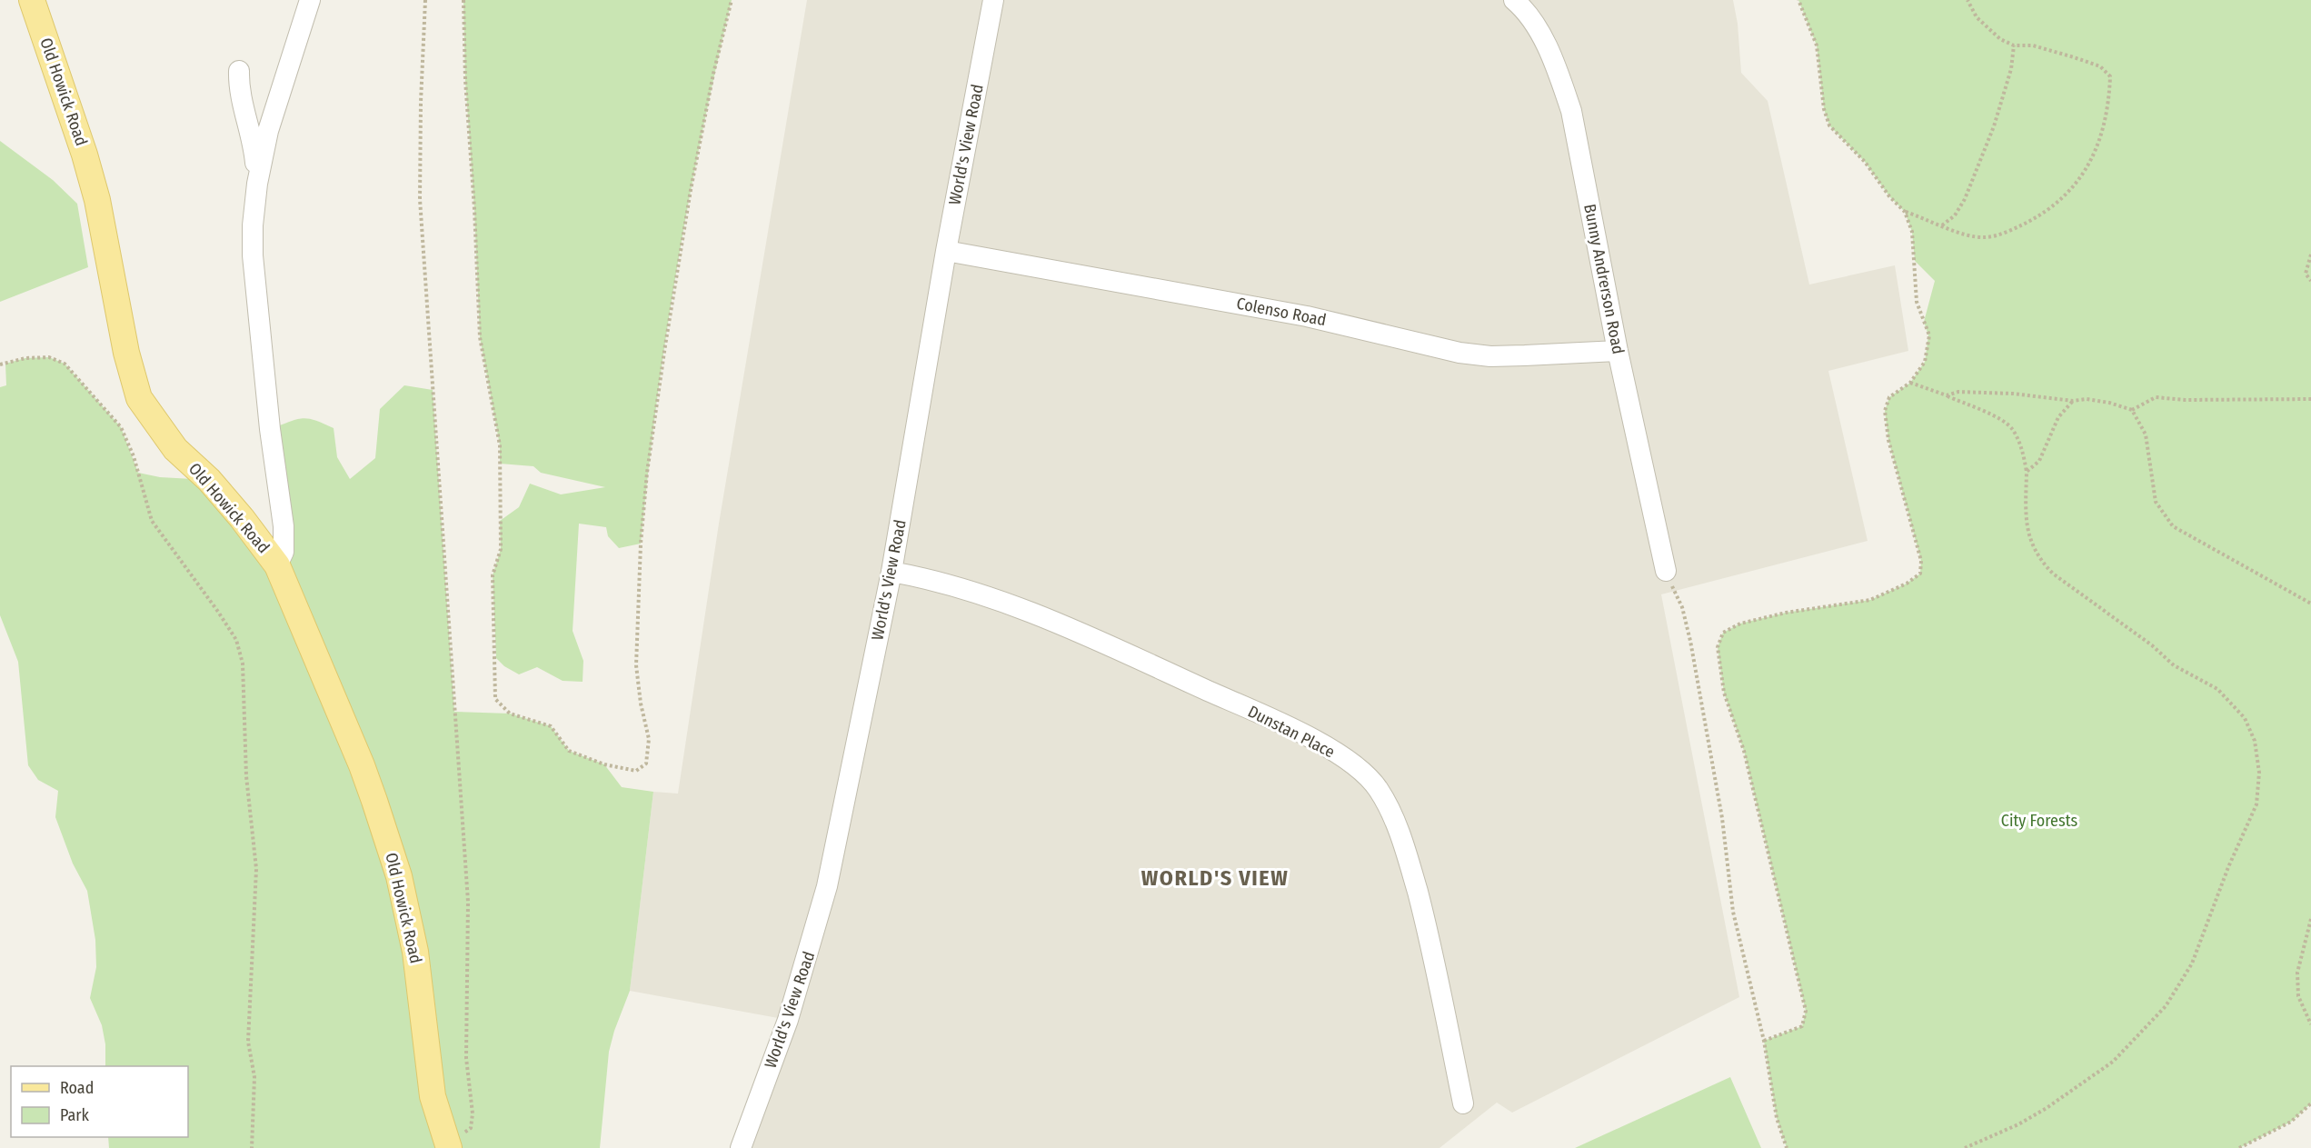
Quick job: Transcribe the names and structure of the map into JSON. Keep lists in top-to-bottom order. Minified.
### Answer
{"streets":{"main road":["Old Howick Road"],"street":["World's View Road","Bunny Andrerson Road","Colenso Road","Dunstan Place"]},"crossings":[["World's View Road","Colenso Road"],["World's View Road","Dunstan Place"],["Bunny Andrerson Road","Colenso Road"]],"districts":["WORLD'S VIEW"],"parks":["City Forests"],"legend":["Road","Park"]}
